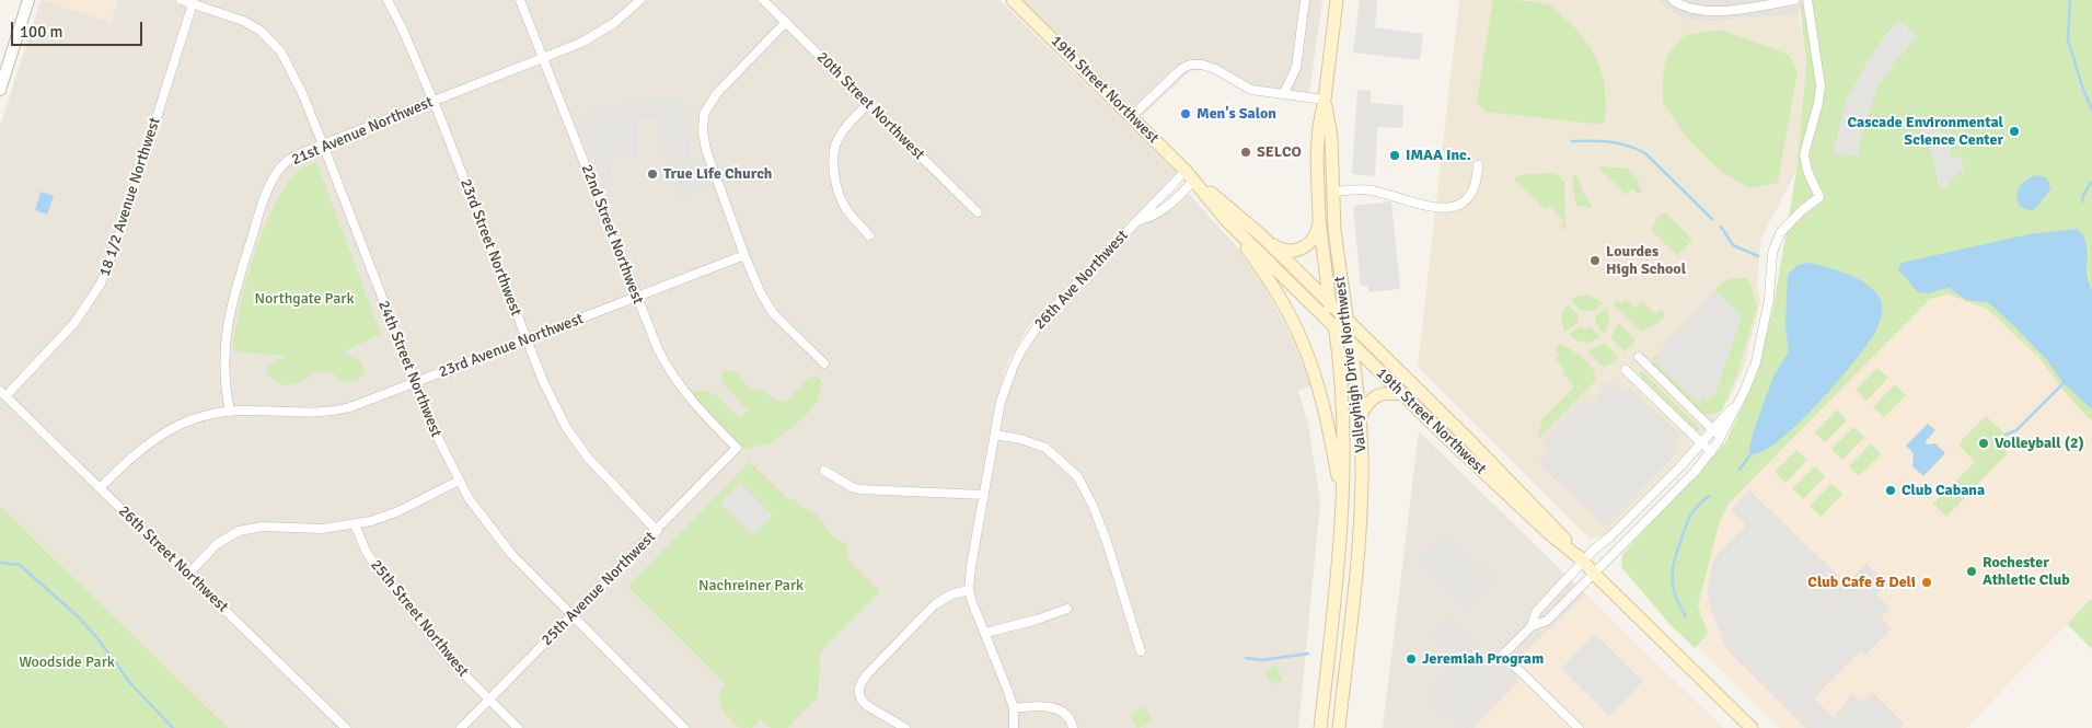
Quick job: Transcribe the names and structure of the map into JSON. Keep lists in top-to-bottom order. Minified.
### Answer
{"streets":{"main road":["19th Street Northwest","Valleyhigh Drive Northwest"],"street":["20th Street Northwest","21st Avenue Northwest","18 1/2 Avenue Northwest","22nd Street Northwest","23rd Street Northwest","26th Ave Northwest","23rd Avenue Northwest","24th Street Northwest","26th Street Northwest","25th Avenue Northwest","25th Street Northwest"]},"crossings":[["19th Street Northwest","26th Ave Northwest"],["19th Street Northwest","Valleyhigh Drive Northwest"],["21st Avenue Northwest","22nd Street Northwest"],["21st Avenue Northwest","23rd Street Northwest"],["21st Avenue Northwest","23rd Avenue Northwest"],["21st Avenue Northwest","24th Street Northwest"],["18 1/2 Avenue Northwest","24th Street Northwest"],["18 1/2 Avenue Northwest","26th Street Northwest"],["22nd Street Northwest","23rd Avenue Northwest"],["22nd Street Northwest","25th Avenue Northwest"],["23rd Street Northwest","23rd Avenue Northwest"],["23rd Street Northwest","25th Avenue Northwest"],["23rd Avenue Northwest","24th Street Northwest"],["23rd Avenue Northwest","26th Street Northwest"],["24th Street Northwest","25th Avenue Northwest"],["25th Avenue Northwest","25th Street Northwest"]],"parks":["Northgate Park","Nachreiner Park","Woodside Park"],"places":["Men's Salon","Cascade Environmental Science Center","SELCO","IMAA Inc.","True Life Church","Lourdes High School","Volleyball (2)","Club Cabana","Rochester Athletic Club","Club Cafe & Deli","Jeremiah Program"],"scale_bar":"100 m"}
